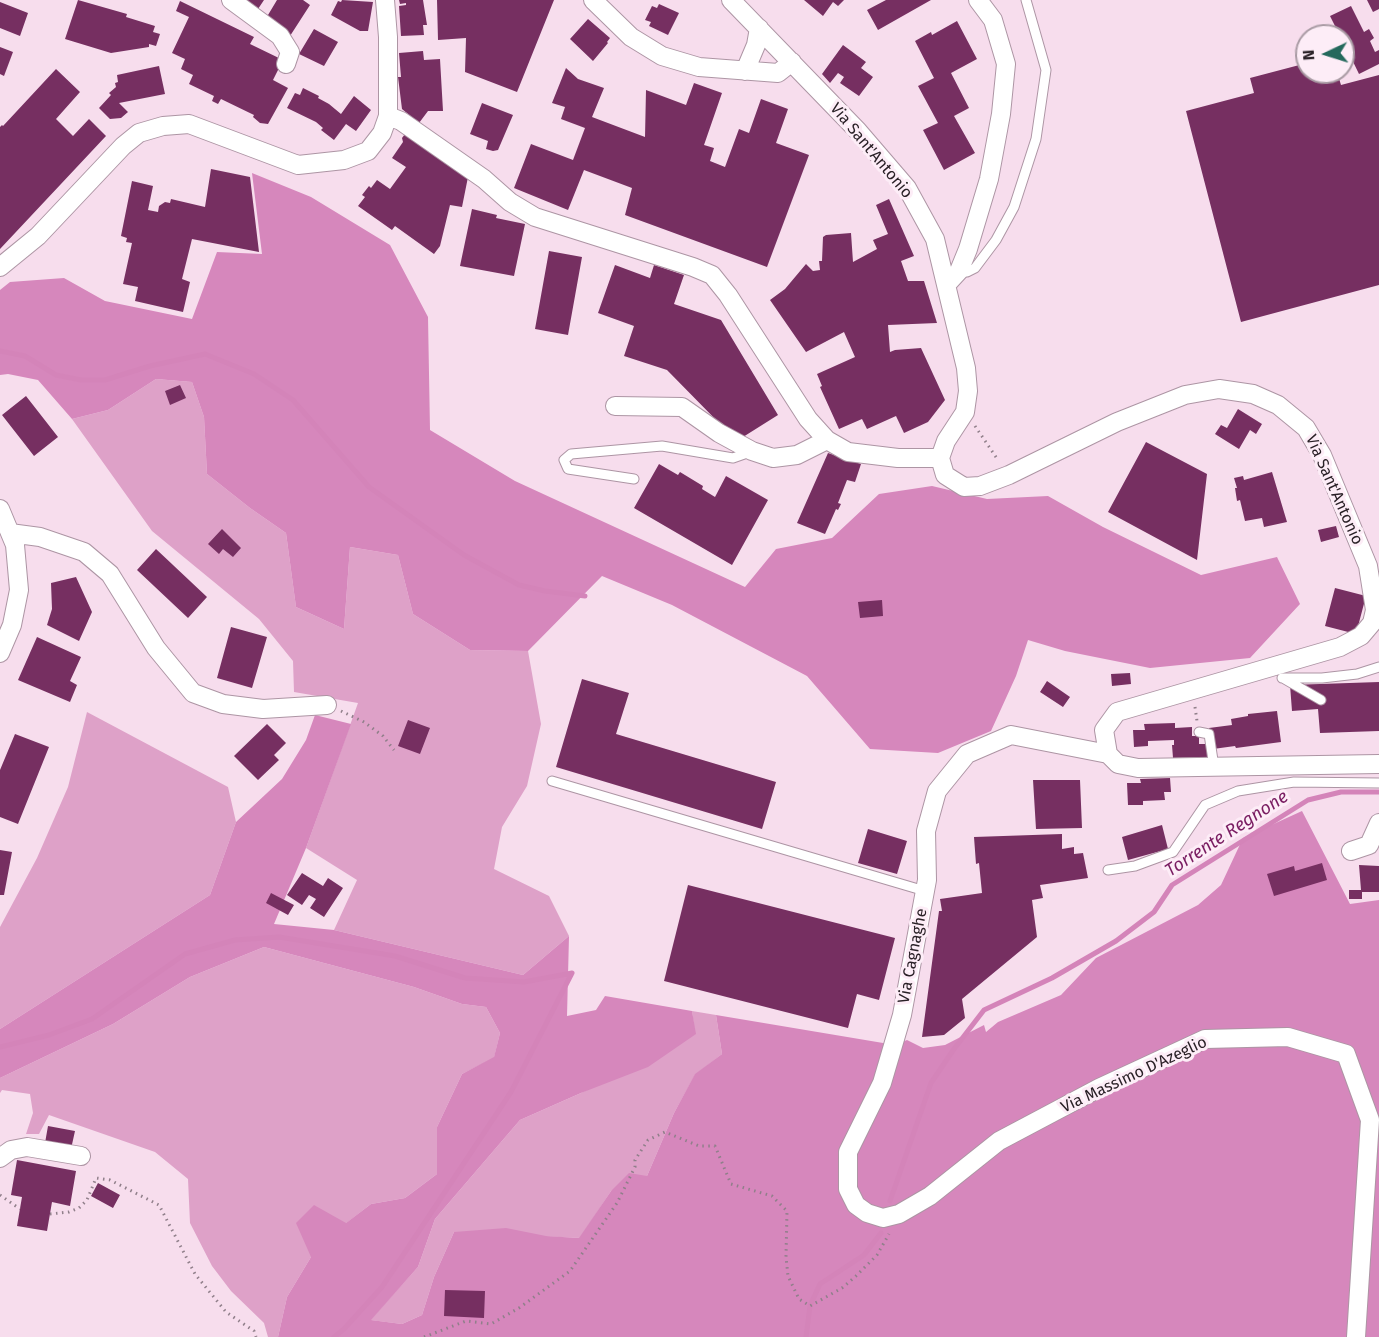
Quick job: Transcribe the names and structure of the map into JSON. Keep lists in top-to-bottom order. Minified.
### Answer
{"streets":{"street":["Via Sant'Antonio","Via Cagnaghe","Via Massimo D'Azeglio"]},"crossings":[["Via Sant'Antonio","Via Cagnaghe"],["Via Cagnaghe","Via Massimo D'Azeglio"]],"water":["Torrente Regnone"],"north":"left"}
